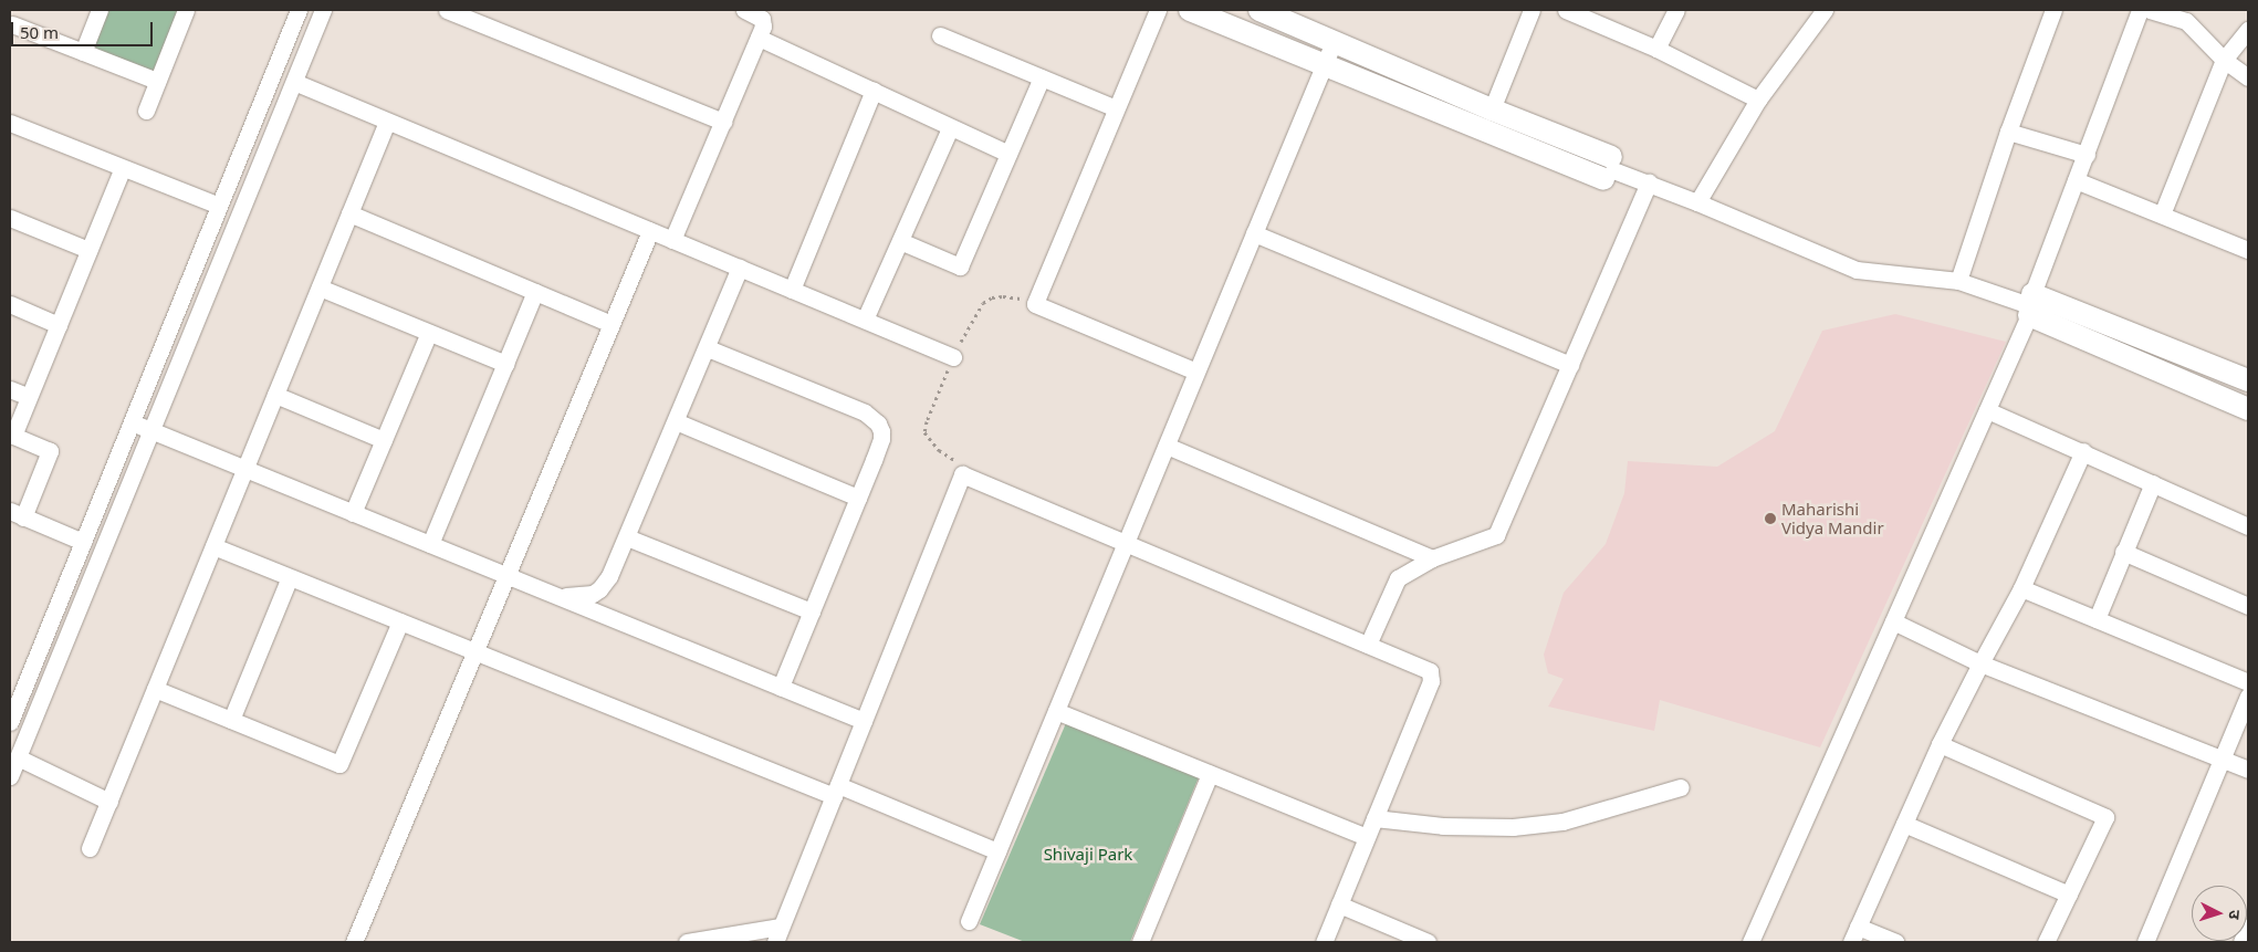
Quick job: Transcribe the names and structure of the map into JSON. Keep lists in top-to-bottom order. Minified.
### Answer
{"parks":["Shivaji Park"],"places":["Maharishi Vidya Mandir"],"scale_bar":"50 m","north":"right"}
